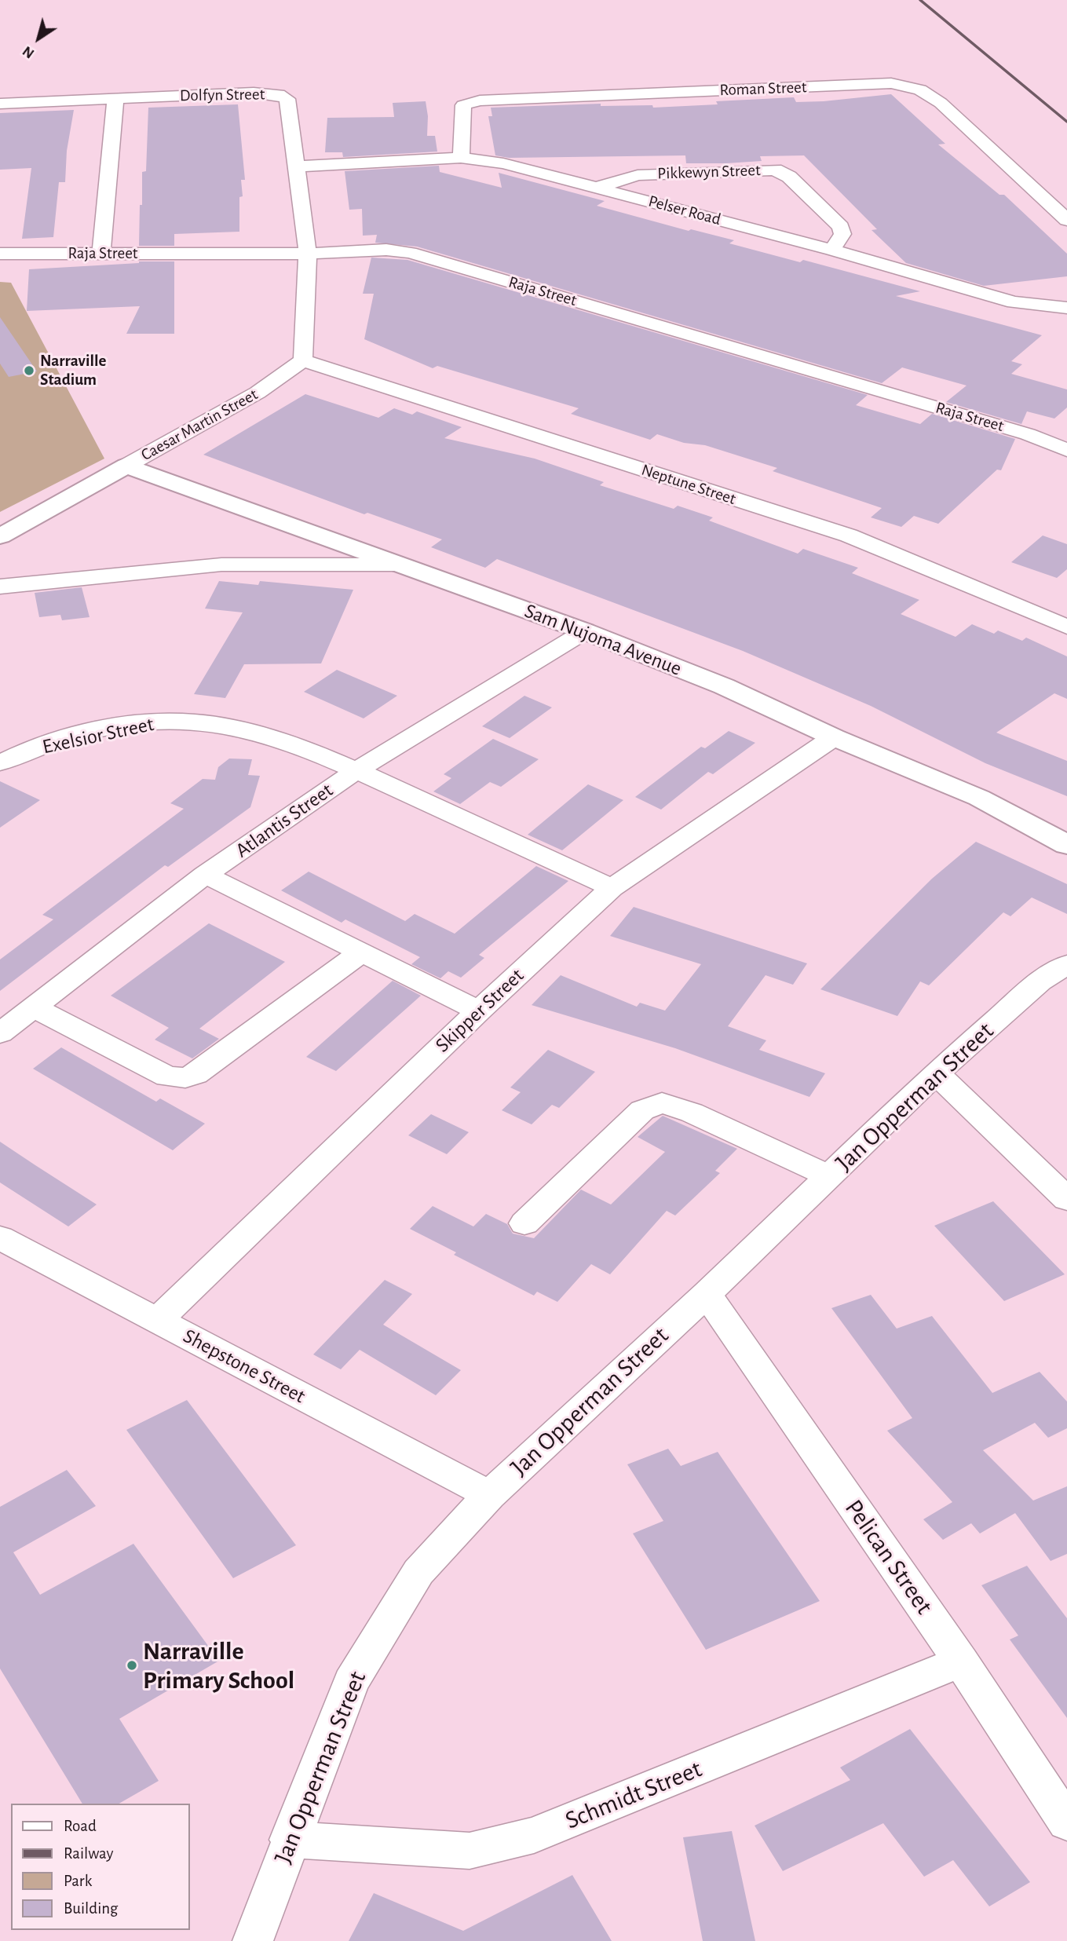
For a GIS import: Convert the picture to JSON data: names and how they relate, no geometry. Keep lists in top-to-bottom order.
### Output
{
  "streets": {
    "street": [
      "Roman Street",
      "Dolfyn Street",
      "Pikkewyn Street",
      "Pelser Road",
      "Raja Street",
      "Caesar Martin Street",
      "Neptune Street",
      "Sam Nujoma Avenue",
      "Exelsior Street",
      "Atlantis Street",
      "Skipper Street",
      "Jan Opperman Street",
      "Shepstone Street",
      "Pelican Street",
      "Schmidt Street"
    ]
  },
  "crossings": [
    ["Roman Street", "Pelser Road"],
    ["Dolfyn Street", "Pelser Road"],
    ["Dolfyn Street", "Raja Street"],
    ["Pikkewyn Street", "Pelser Road"],
    ["Caesar Martin Street", "Neptune Street"],
    ["Caesar Martin Street", "Sam Nujoma Avenue"],
    ["Sam Nujoma Avenue", "Atlantis Street"],
    ["Sam Nujoma Avenue", "Skipper Street"],
    ["Exelsior Street", "Atlantis Street"],
    ["Exelsior Street", "Skipper Street"],
    ["Skipper Street", "Shepstone Street"],
    ["Jan Opperman Street", "Shepstone Street"],
    ["Jan Opperman Street", "Pelican Street"],
    ["Jan Opperman Street", "Schmidt Street"],
    ["Pelican Street", "Schmidt Street"]
  ],
  "places": ["Narraville Stadium", "Narraville Primary School"],
  "legend": [
    "Road",
    "Railway",
    "Park",
    "Building"
  ],
  "north": "bottom left"
}
